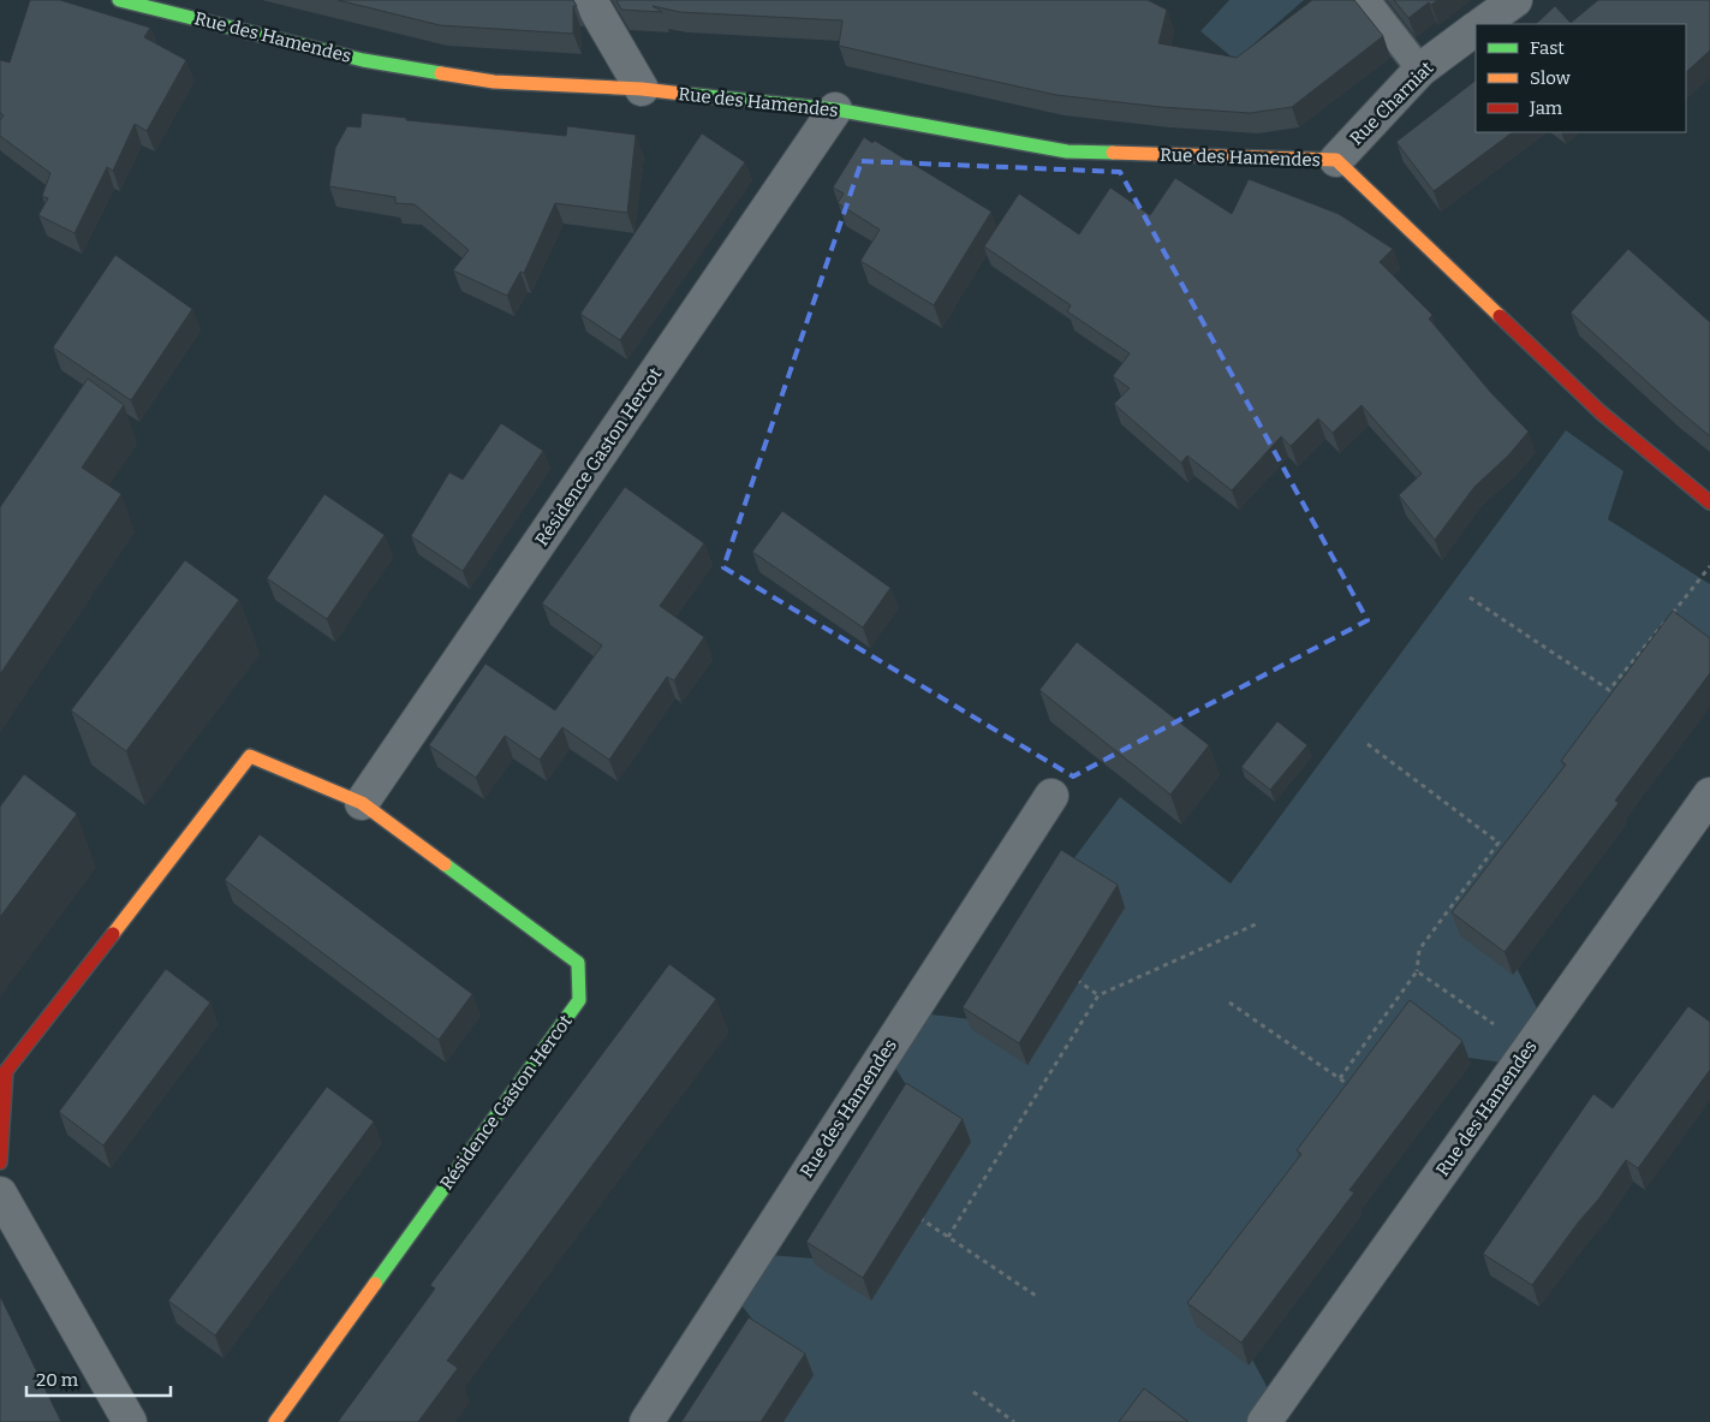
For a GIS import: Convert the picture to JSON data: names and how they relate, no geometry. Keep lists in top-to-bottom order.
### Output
{
  "streets": {
    "street": ["Rue des Hamendes", "Rue Charniat", "Résidence Gaston Hercot"]
  },
  "crossings": [
    ["Rue des Hamendes", "Rue Charniat"],
    ["Rue des Hamendes", "Résidence Gaston Hercot"]
  ],
  "legend": ["Fast", "Slow", "Jam"],
  "scale_bar": "20 m"
}
